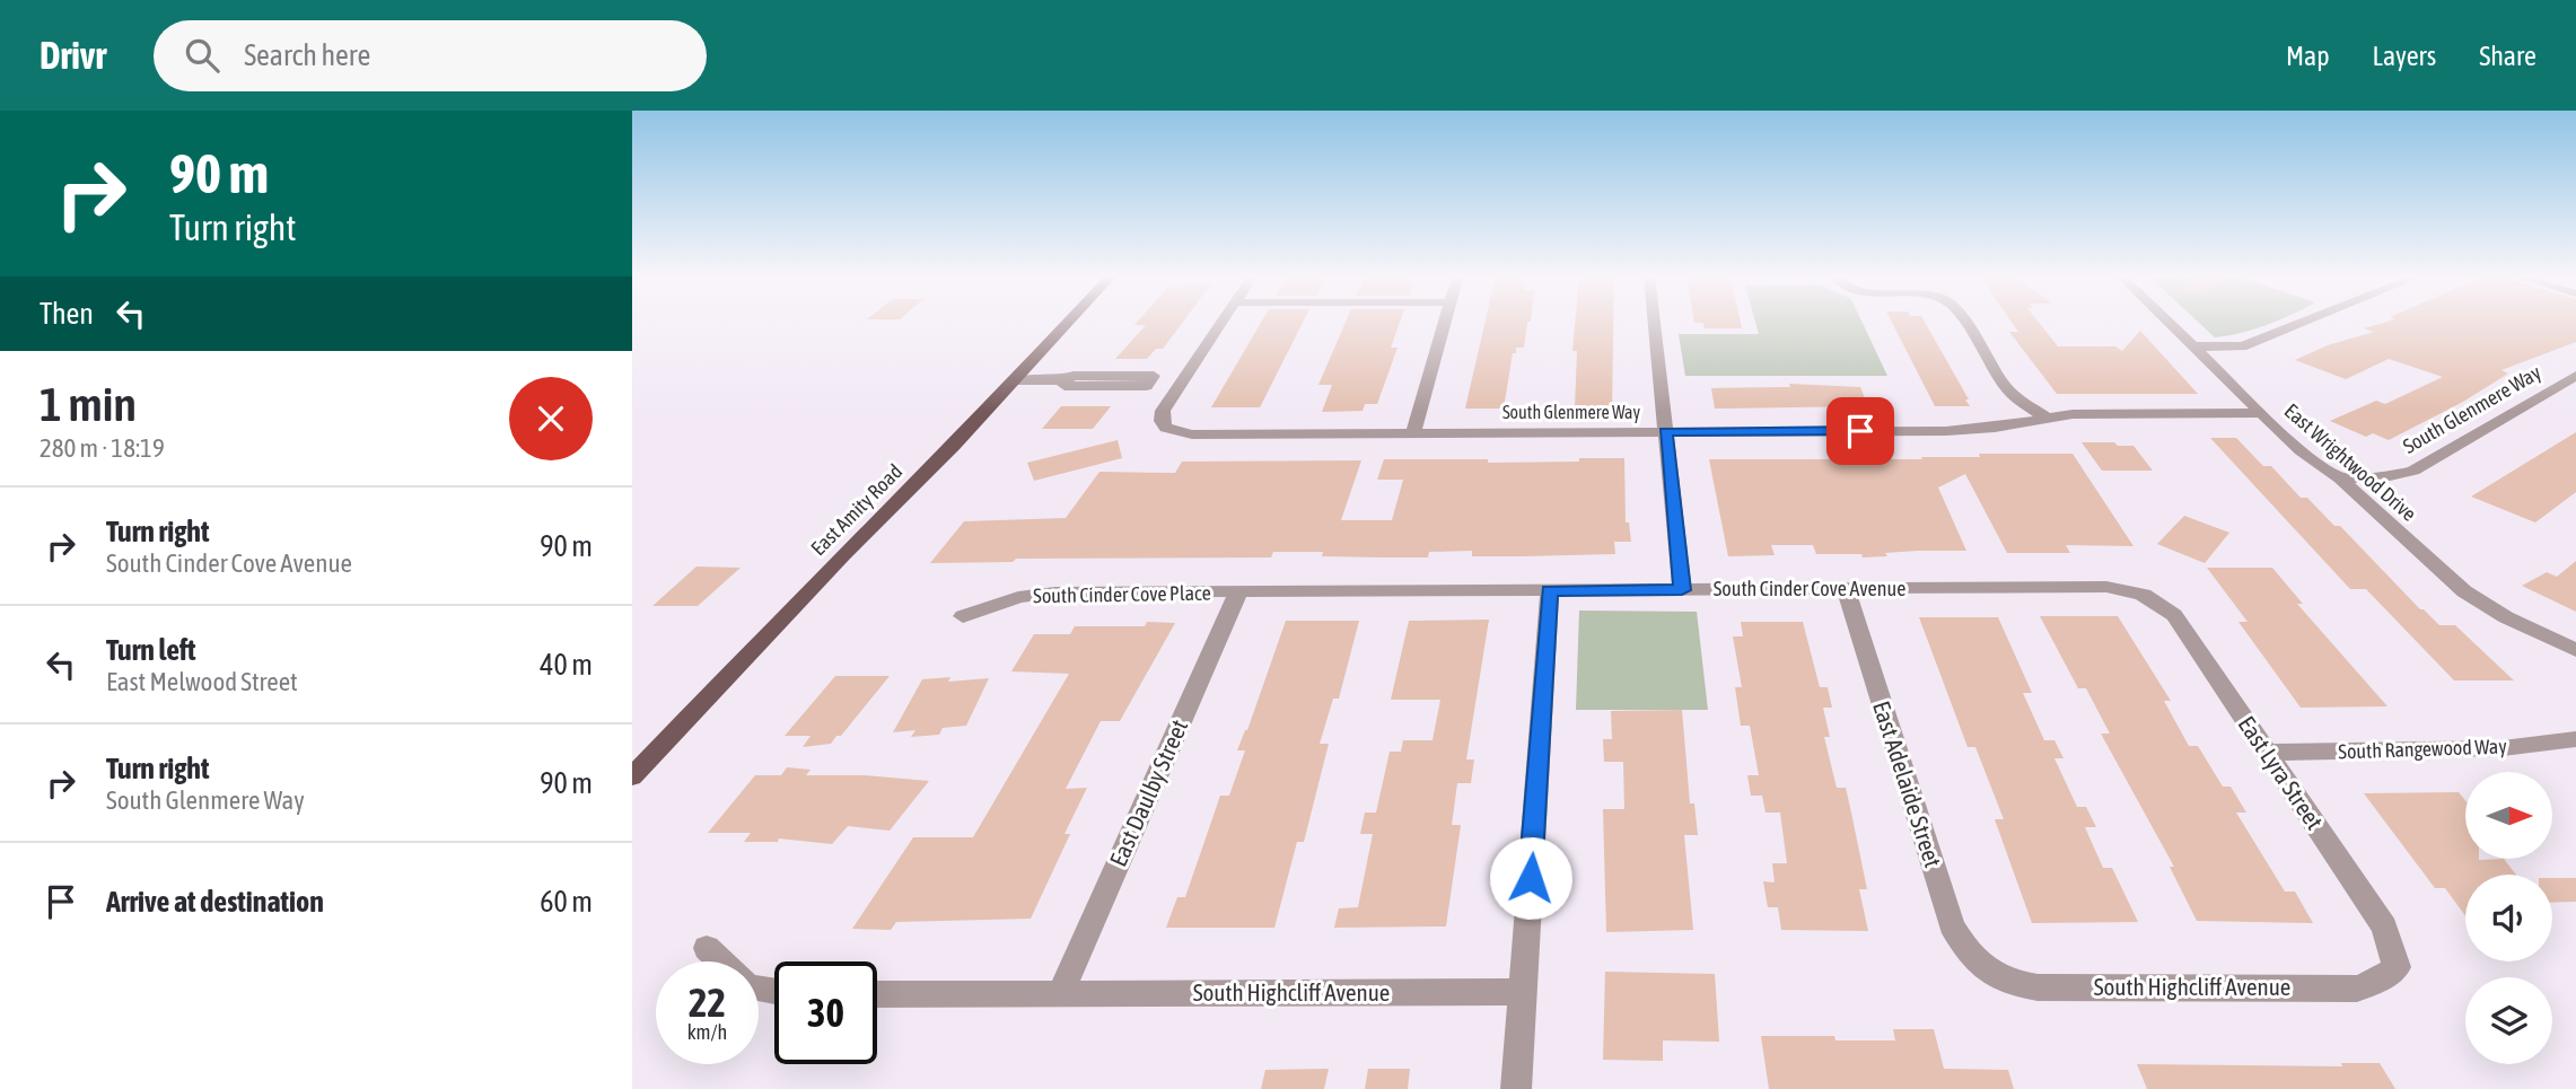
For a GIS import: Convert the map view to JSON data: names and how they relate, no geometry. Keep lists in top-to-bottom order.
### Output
{
  "streets": {
    "main road": ["East Amity Road"],
    "street": [
      "South Glenmere Way",
      "East Wrightwood Drive",
      "South Cinder Cove Avenue",
      "South Cinder Cove Place",
      "South Rangewood Way",
      "East Lyra Street",
      "East Adelaide Street",
      "East Daulby Street",
      "South Highcliff Avenue"
    ]
  },
  "crossings": [
    ["South Glenmere Way", "East Wrightwood Drive"],
    ["South Cinder Cove Avenue", "South Cinder Cove Place"],
    ["South Cinder Cove Avenue", "East Lyra Street"],
    ["South Cinder Cove Avenue", "East Adelaide Street"],
    ["South Cinder Cove Avenue", "East Daulby Street"],
    ["South Cinder Cove Place", "East Daulby Street"],
    ["South Rangewood Way", "East Lyra Street"],
    ["East Lyra Street", "South Highcliff Avenue"],
    ["East Adelaide Street", "South Highcliff Avenue"],
    ["East Daulby Street", "South Highcliff Avenue"]
  ],
  "north": "right",
  "page": {
    "header": "Drivr",
    "search": "Search here",
    "nav": ["Map", "Layers", "Share"],
    "turn": ["90 m", "Turn right"],
    "then": "Then",
    "heading": ["1 min", "280 m · 18:19"],
    "list": [
      {
        "name": "Turn right",
        "note": "South Cinder Cove Avenue",
        "value": "90 m"
      },
      {
        "name": "Turn left",
        "note": "East Melwood Street",
        "value": "40 m"
      },
      {
        "name": "Turn right",
        "note": "South Glenmere Way",
        "value": "90 m"
      },
      {
        "name": "Arrive at destination",
        "value": "60 m"
      }
    ],
    "speed": "22 km/h",
    "limit": "30"
  }
}
